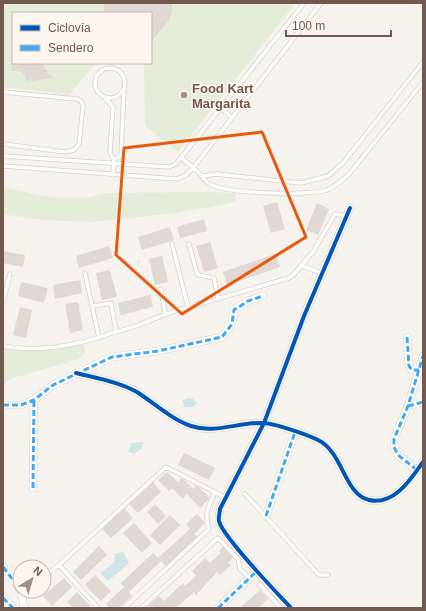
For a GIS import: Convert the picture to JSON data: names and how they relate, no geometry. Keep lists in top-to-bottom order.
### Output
{
  "places": ["Food Kart Margarita"],
  "legend": ["Ciclovía", "Sendero"],
  "scale_bar": "100 m",
  "north": "top right"
}
